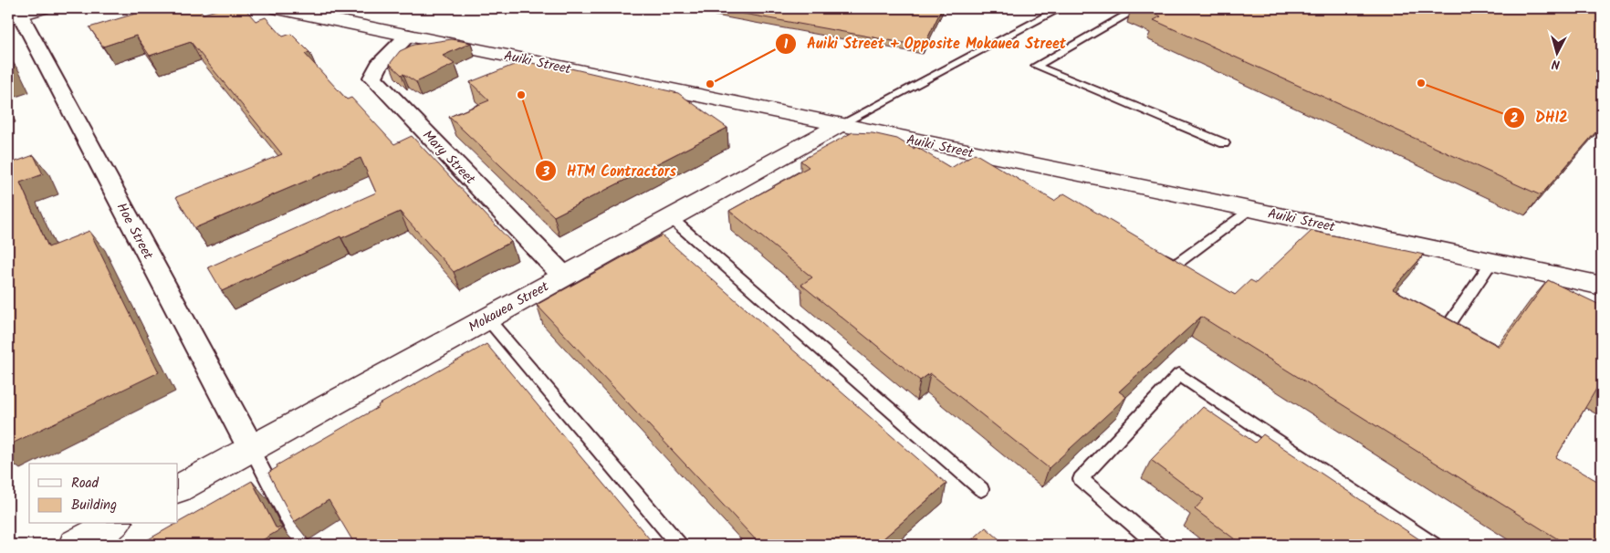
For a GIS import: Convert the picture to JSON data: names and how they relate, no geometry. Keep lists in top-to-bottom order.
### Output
{
  "streets": {
    "street": [
      "Auiki Street",
      "Mary Street",
      "Hoe Street",
      "Mokauea Street"
    ]
  },
  "crossings": [
    ["Auiki Street", "Mary Street"],
    ["Auiki Street", "Mokauea Street"],
    ["Mary Street", "Mokauea Street"],
    ["Hoe Street", "Mokauea Street"]
  ],
  "places": ["DHI2", "Auiki Street + Opposite Mokauea Street", "HTM Contractors"],
  "legend": ["Road", "Building"],
  "north": "bottom"
}
